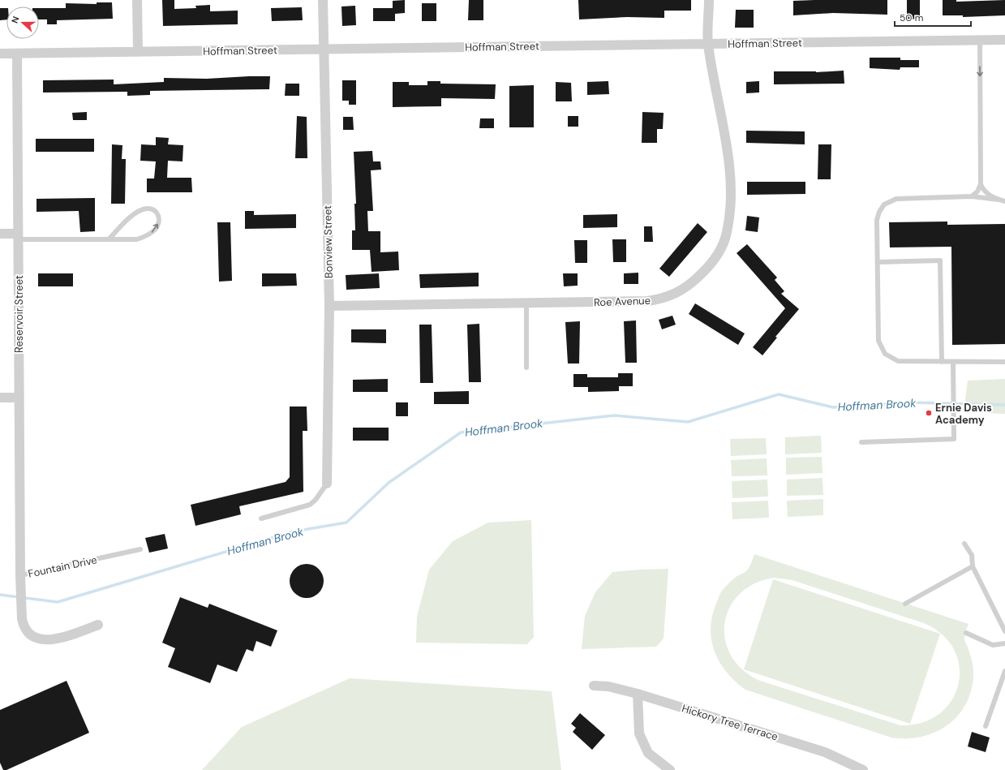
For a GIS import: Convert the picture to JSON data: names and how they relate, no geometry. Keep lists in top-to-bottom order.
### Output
{
  "streets": {
    "street": [
      "Hoffman Street",
      "Bonview Street",
      "Roe Avenue",
      "Reservoir Street",
      "Fountain Drive",
      "Hickory Tree Terrace"
    ]
  },
  "crossings": [
    ["Hoffman Street", "Bonview Street"],
    ["Hoffman Street", "Roe Avenue"],
    ["Hoffman Street", "Reservoir Street"],
    ["Bonview Street", "Roe Avenue"],
    ["Reservoir Street", "Fountain Drive"]
  ],
  "water": ["Hoffman Brook"],
  "places": ["Ernie Davis Academy"],
  "scale_bar": "50 m",
  "north": "left"
}
